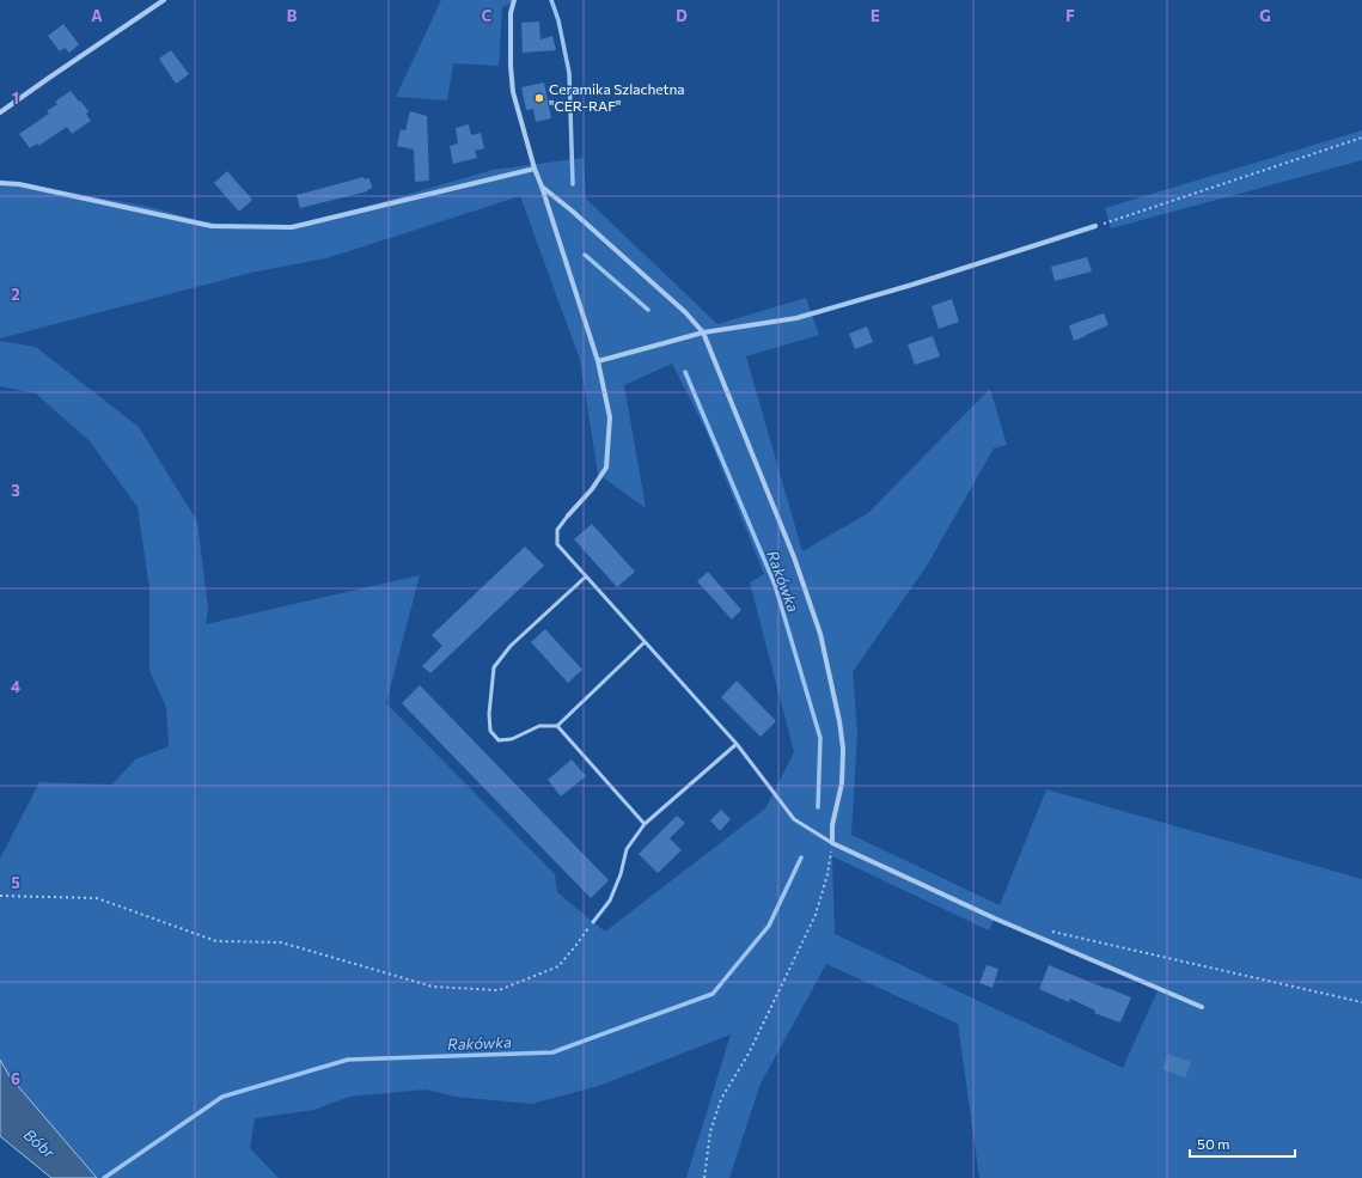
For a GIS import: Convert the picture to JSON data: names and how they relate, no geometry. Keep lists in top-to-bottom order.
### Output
{
  "water": ["Rakówka", "Bóbr"],
  "places": ["Ceramika Szlachetna \"CER-RAF\""],
  "scale_bar": "50 m",
  "grid": {
    "columns": [
      "A",
      "B",
      "C",
      "D",
      "E",
      "F",
      "G"
    ],
    "rows": [
      "1",
      "2",
      "3",
      "4",
      "5",
      "6"
    ]
  }
}
